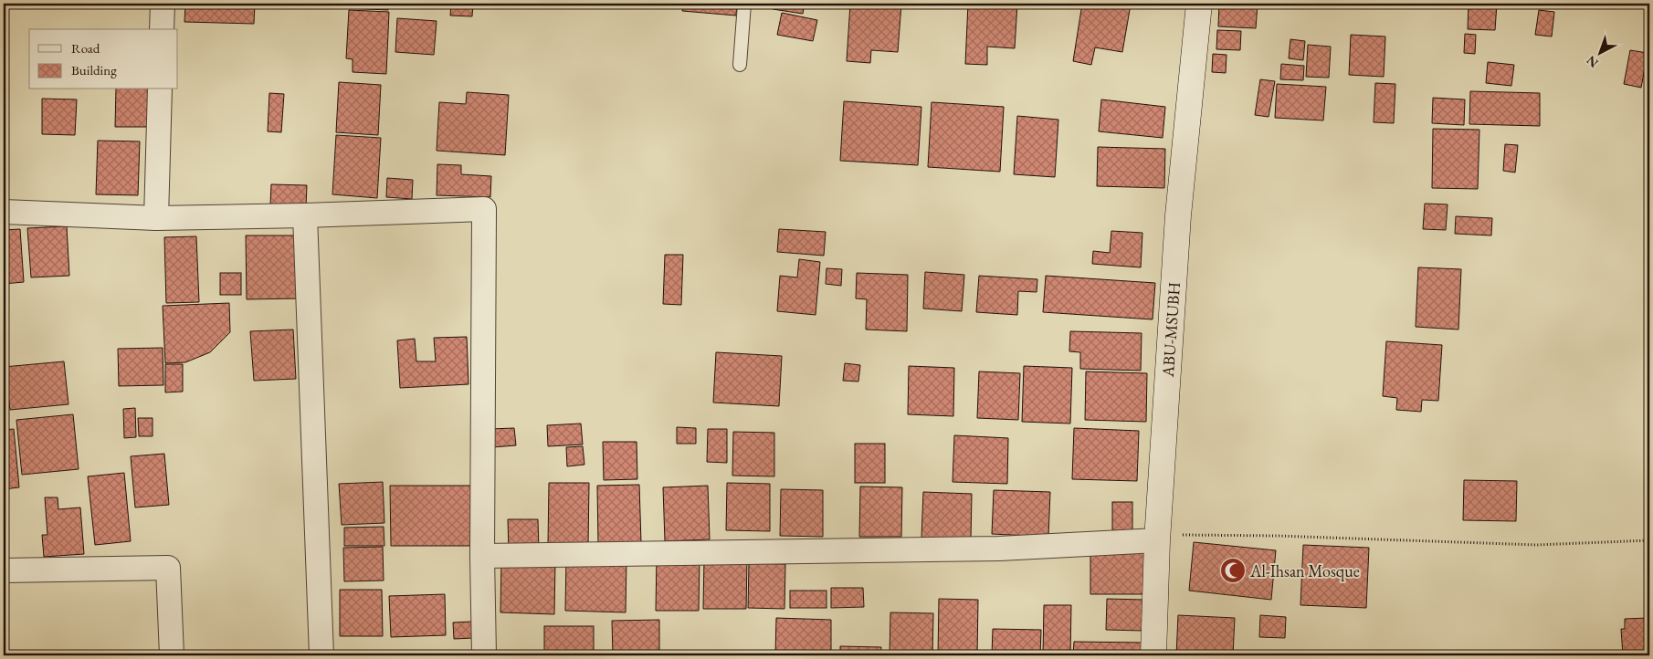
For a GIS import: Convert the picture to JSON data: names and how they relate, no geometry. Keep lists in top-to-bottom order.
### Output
{
  "streets": {
    "street": ["ABU-MSUBH"]
  },
  "places": {
    "mosque": ["Al-Ihsan Mosque"]
  },
  "legend": ["Road", "Building"],
  "north": "bottom left"
}
